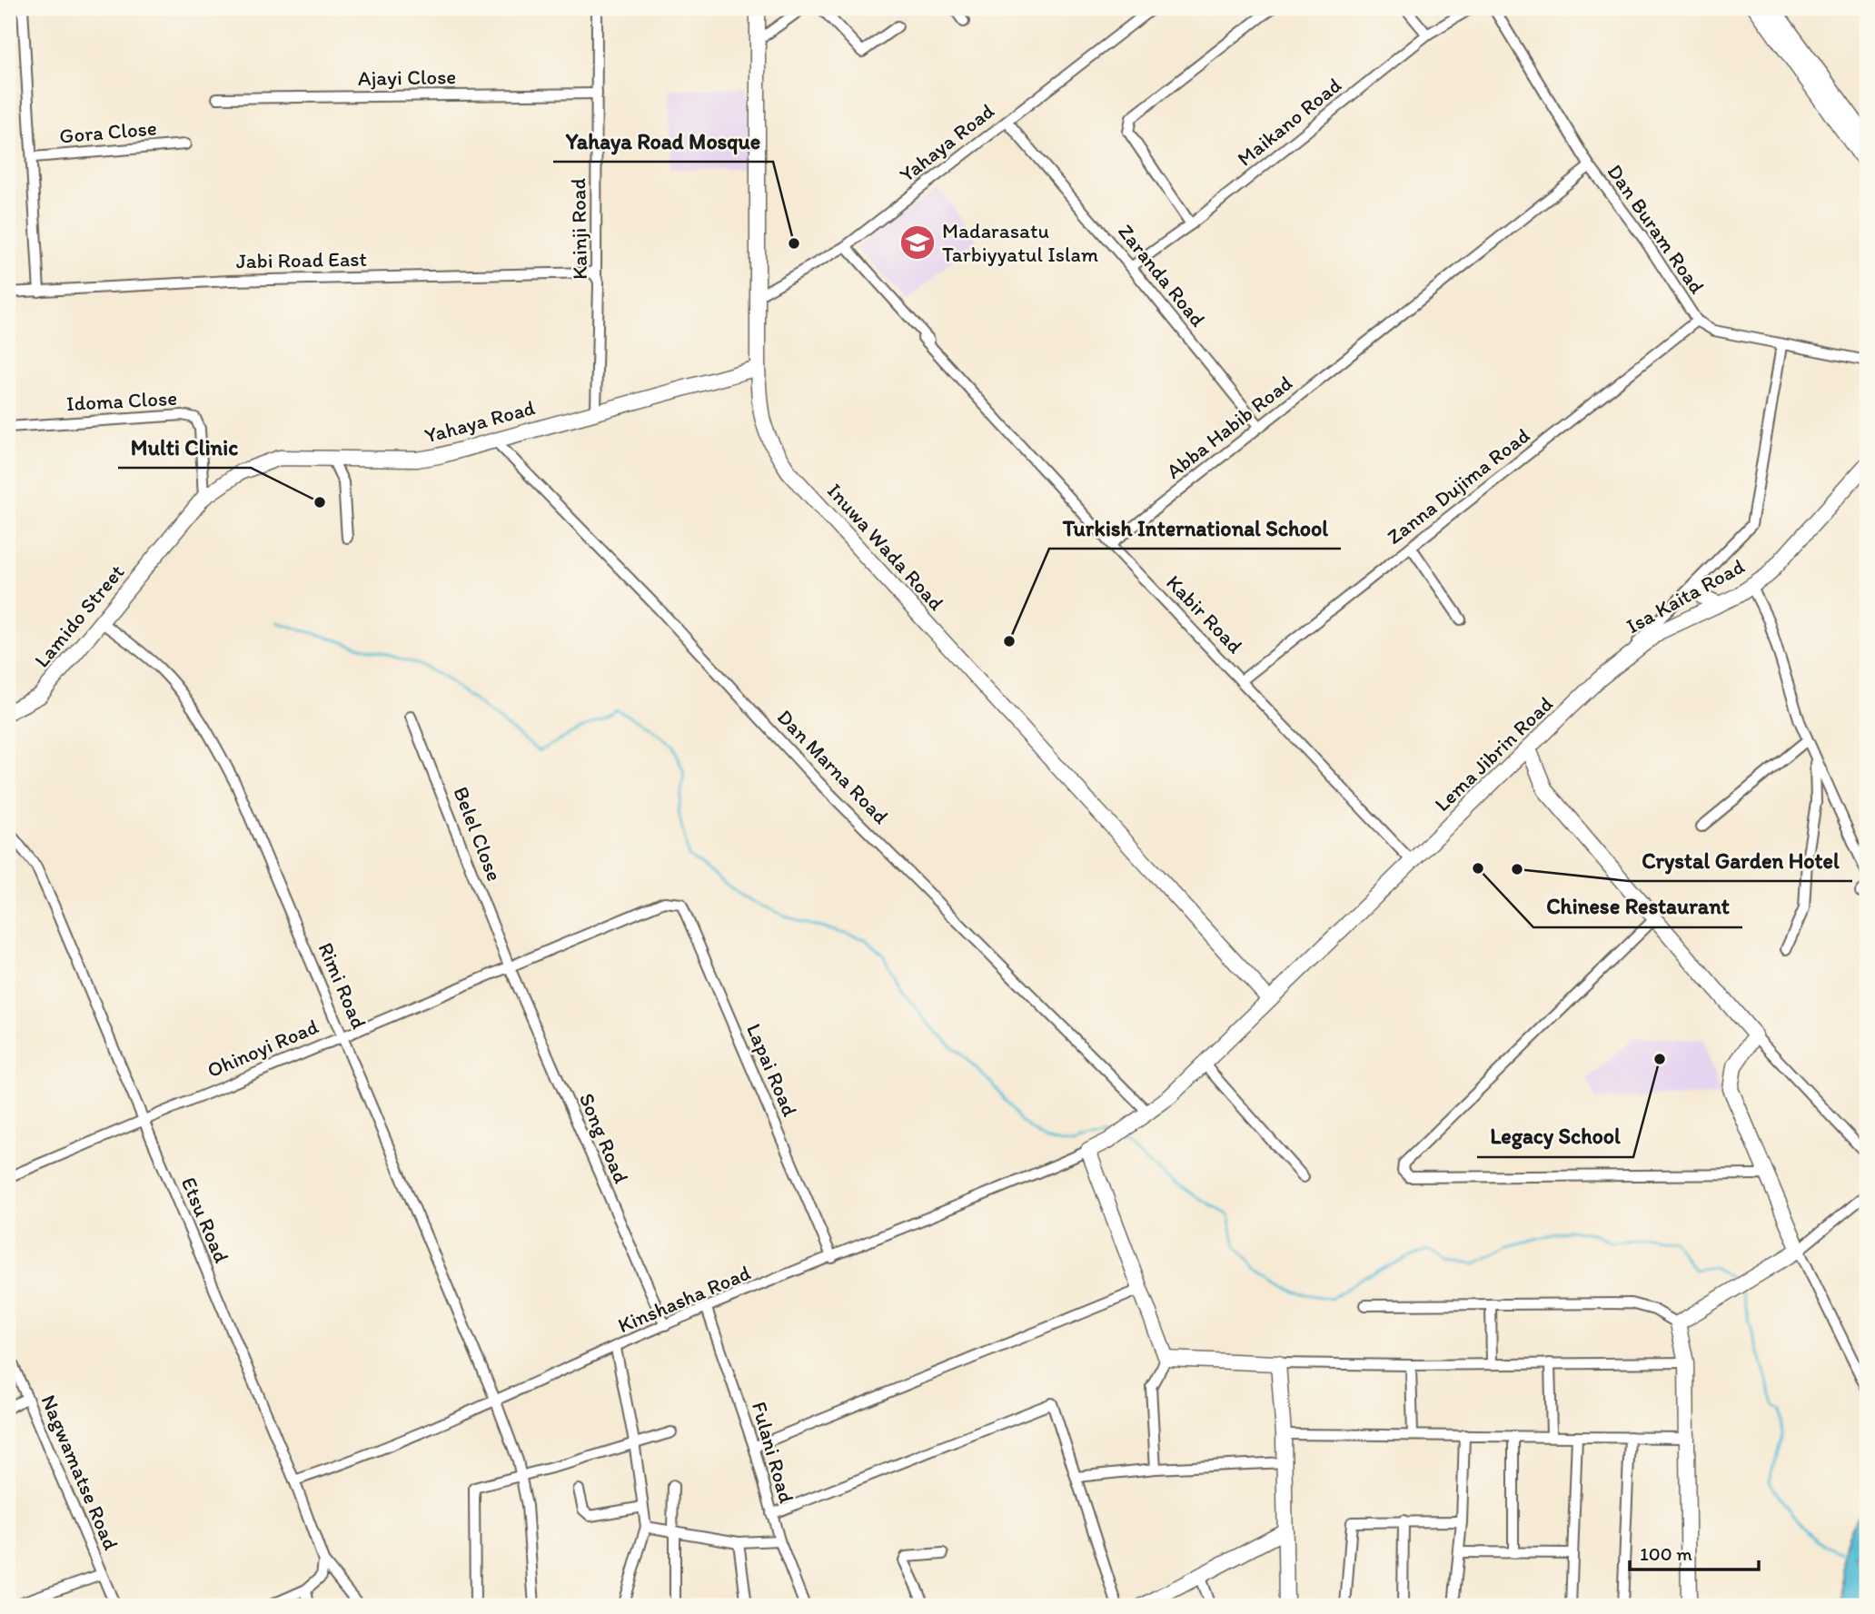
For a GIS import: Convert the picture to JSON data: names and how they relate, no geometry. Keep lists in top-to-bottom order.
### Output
{
  "streets": {
    "street": [
      "Ajayi Close",
      "Maikano Road",
      "Gora Close",
      "Yahaya Road",
      "Kainji Road",
      "Dan Buram Road",
      "Jabi Road East",
      "Zaranda Road",
      "Idoma Close",
      "Abba Habib Road",
      "Zanna Dujima Road",
      "Inuwa Wada Road",
      "Isa Kaita Road",
      "Kabir Road",
      "Lamido Street",
      "Lema Jibrin Road",
      "Dan Marna Road",
      "Belel Close",
      "Rimi Road",
      "Ohinoyi Road",
      "Lapai Road",
      "Song Road",
      "Etsu Road",
      "Kinshasha Road",
      "Fulani Road",
      "Nagwamatse Road"
    ]
  },
  "crossings": [
    ["Ajayi Close", "Kainji Road"],
    ["Maikano Road", "Zaranda Road"],
    ["Yahaya Road", "Kainji Road"],
    ["Yahaya Road", "Zaranda Road"],
    ["Yahaya Road", "Idoma Close"],
    ["Yahaya Road", "Inuwa Wada Road"],
    ["Yahaya Road", "Kabir Road"],
    ["Yahaya Road", "Lamido Street"],
    ["Yahaya Road", "Dan Marna Road"],
    ["Kainji Road", "Jabi Road East"],
    ["Dan Buram Road", "Abba Habib Road"],
    ["Dan Buram Road", "Zanna Dujima Road"],
    ["Dan Buram Road", "Lema Jibrin Road"],
    ["Zaranda Road", "Abba Habib Road"],
    ["Abba Habib Road", "Kabir Road"],
    ["Zanna Dujima Road", "Kabir Road"],
    ["Inuwa Wada Road", "Lema Jibrin Road"],
    ["Isa Kaita Road", "Lema Jibrin Road"],
    ["Kabir Road", "Lema Jibrin Road"],
    ["Lamido Street", "Rimi Road"],
    ["Lema Jibrin Road", "Dan Marna Road"],
    ["Lema Jibrin Road", "Kinshasha Road"],
    ["Belel Close", "Ohinoyi Road"],
    ["Belel Close", "Song Road"],
    ["Rimi Road", "Ohinoyi Road"],
    ["Rimi Road", "Kinshasha Road"],
    ["Ohinoyi Road", "Lapai Road"],
    ["Ohinoyi Road", "Song Road"],
    ["Ohinoyi Road", "Etsu Road"],
    ["Lapai Road", "Kinshasha Road"],
    ["Song Road", "Kinshasha Road"],
    ["Etsu Road", "Kinshasha Road"],
    ["Kinshasha Road", "Fulani Road"]
  ],
  "places": {
    "school or university": ["Madarasatu Tarbiyyatul Islam"],
    "other": [
      "Yahaya Road Mosque",
      "Multi Clinic",
      "Turkish International School",
      "Chinese Restaurant",
      "Crystal Garden Hotel",
      "Legacy School"
    ]
  },
  "scale_bar": "100 m"
}
